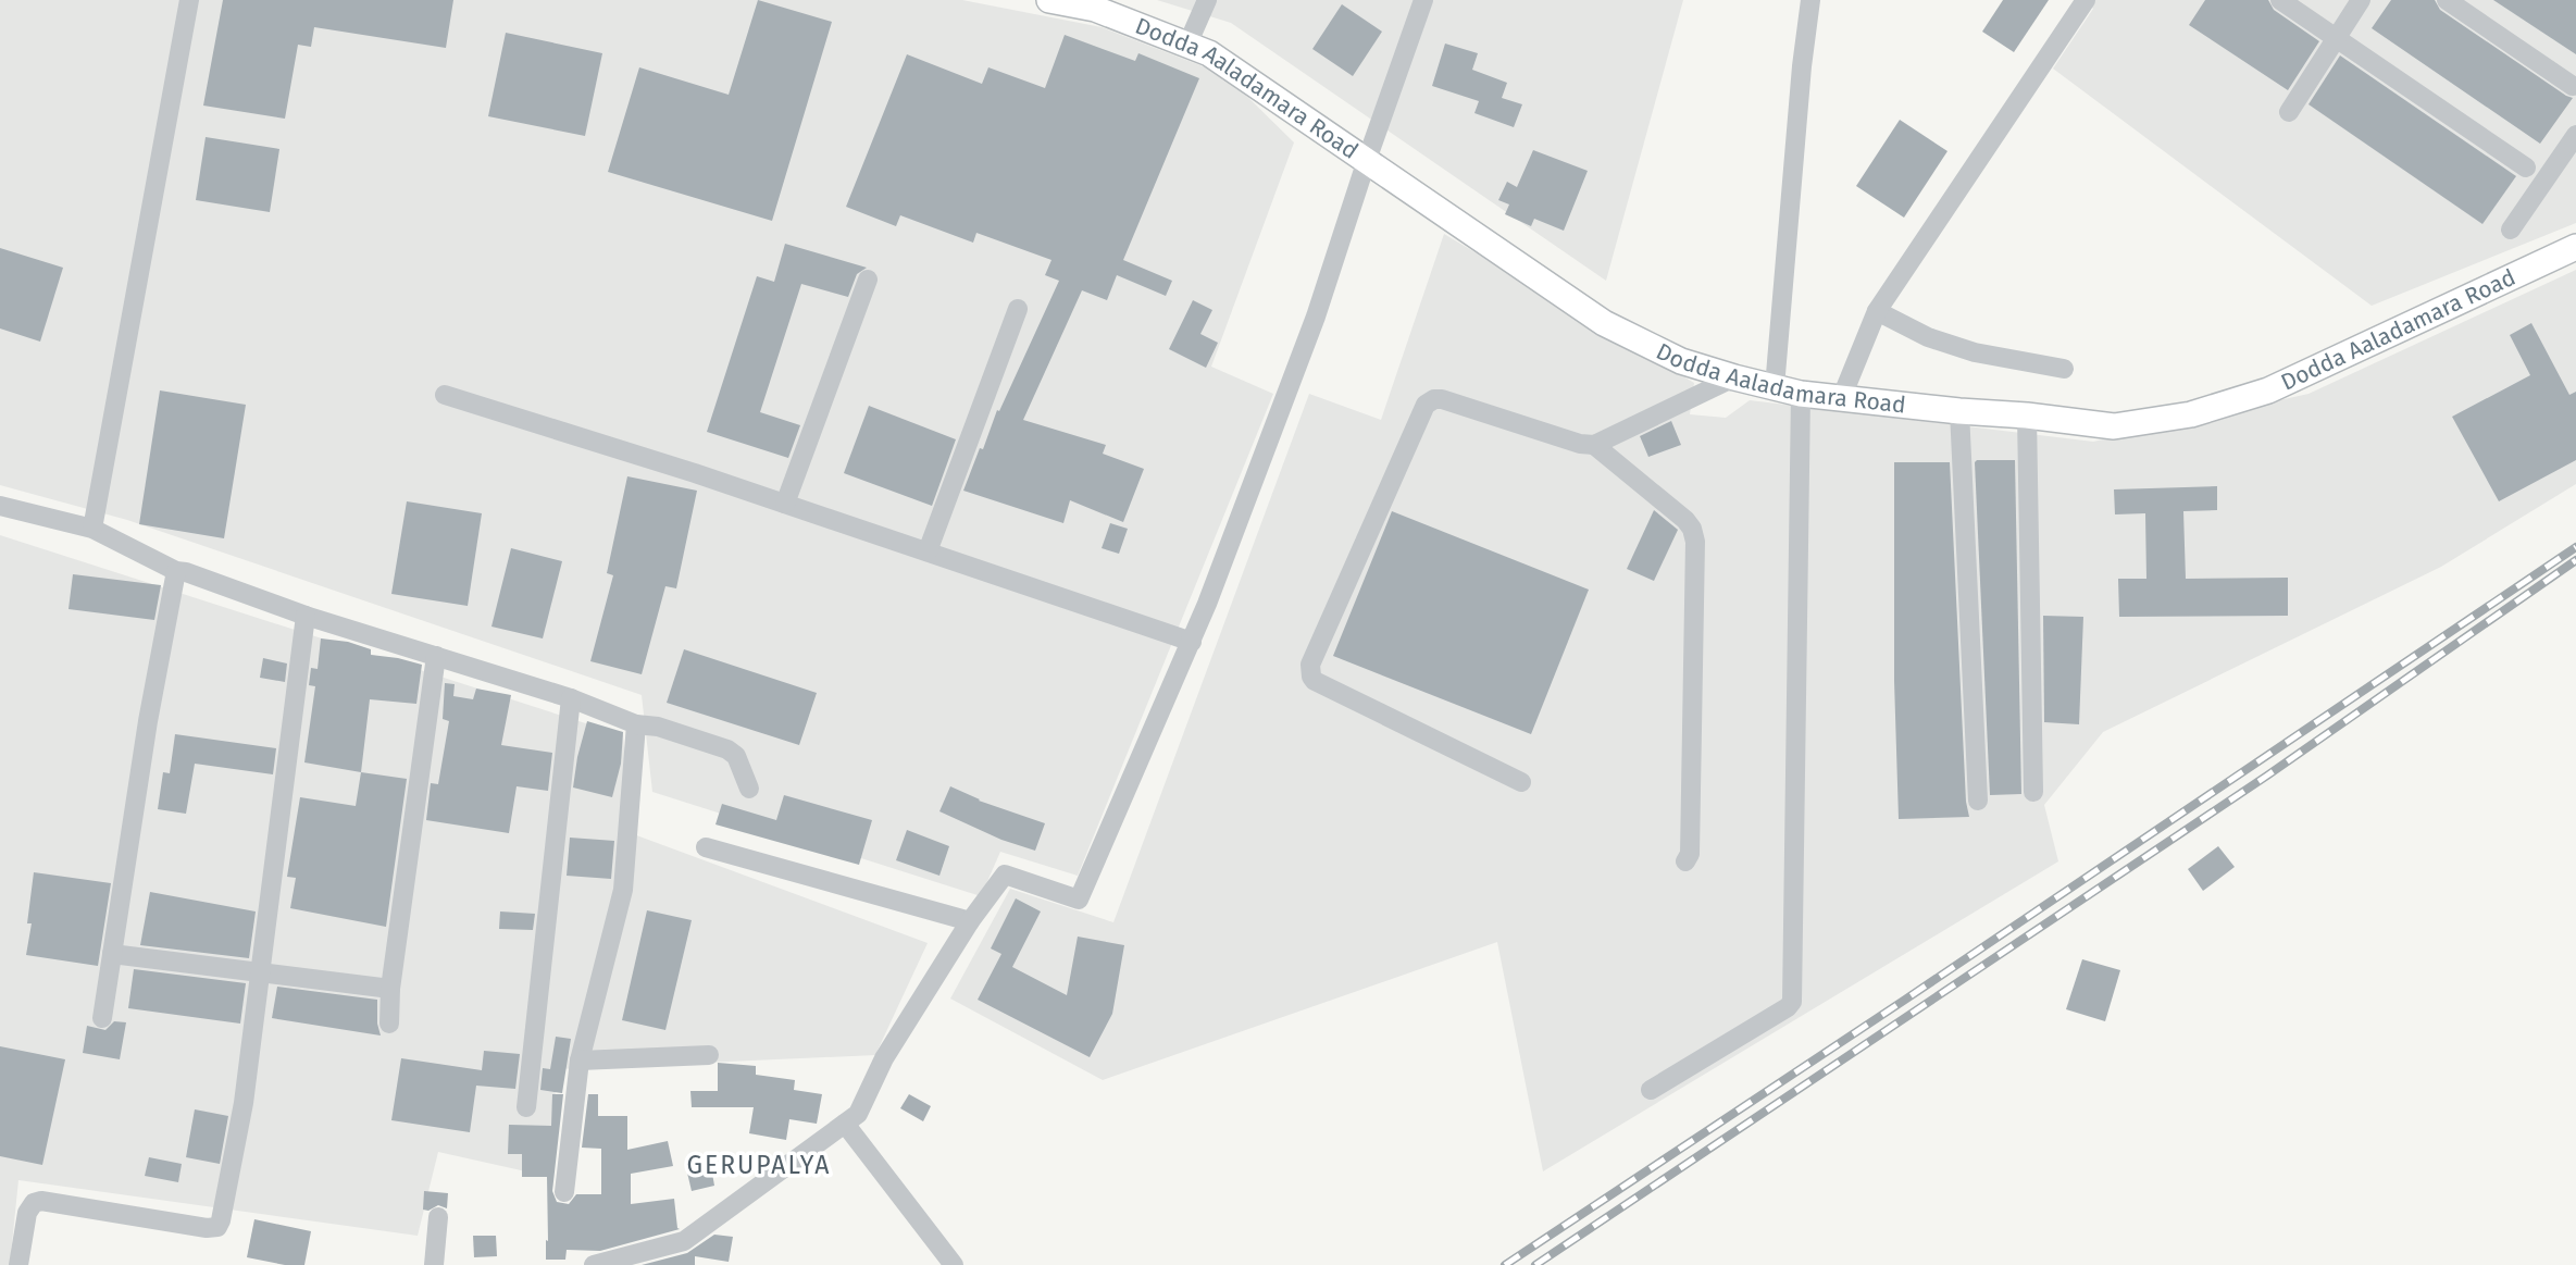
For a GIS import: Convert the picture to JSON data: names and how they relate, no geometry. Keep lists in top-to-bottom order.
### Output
{
  "streets": {
    "main road": ["Dodda Aaladamara Road"]
  },
  "districts": ["GERUPALYA"]
}
